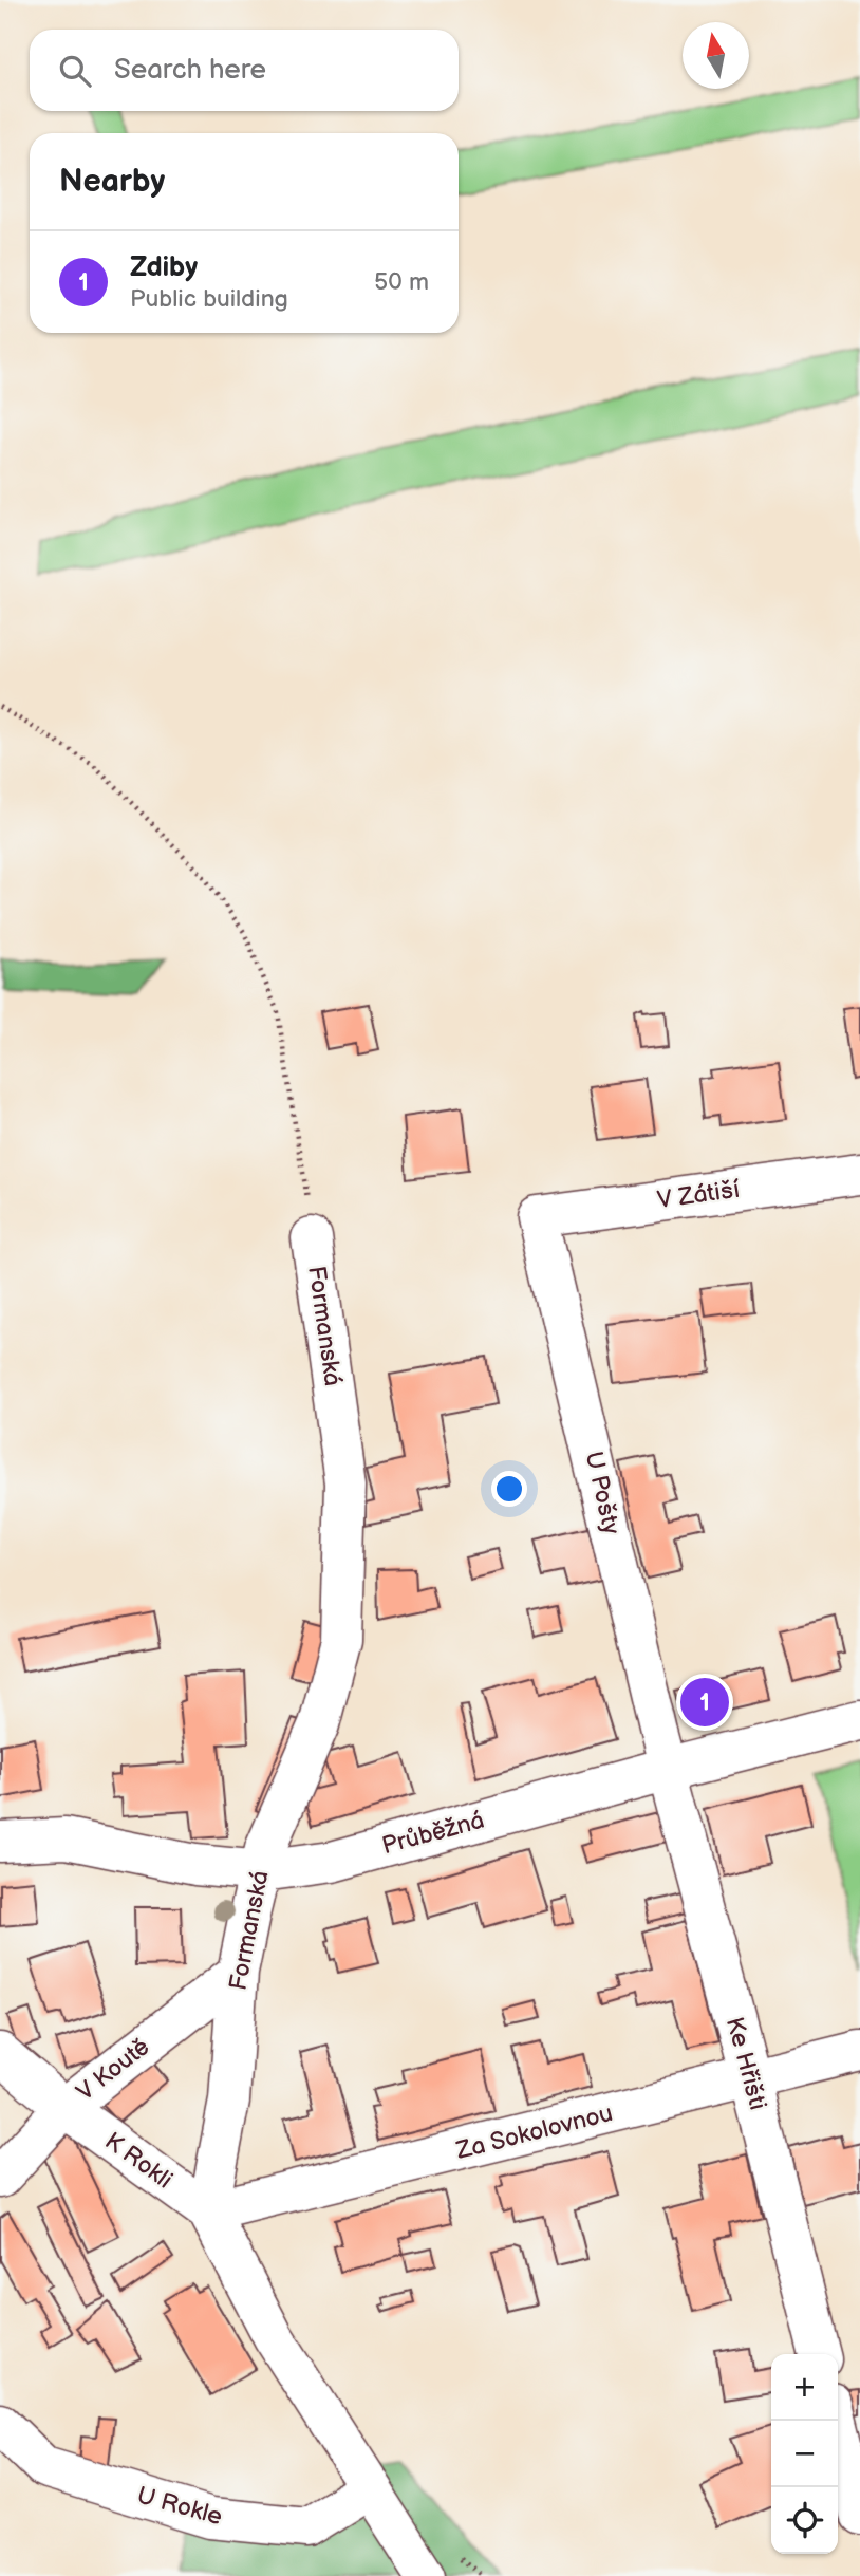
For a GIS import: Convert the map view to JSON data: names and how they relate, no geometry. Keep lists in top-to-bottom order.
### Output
{
  "streets": {
    "street": [
      "V Zátiší",
      "Formanská",
      "U Pošty",
      "Průběžná",
      "Ke Hřišti",
      "V Koutě",
      "Za Sokolovnou",
      "K Rokli",
      "U Rokle"
    ]
  },
  "crossings": [
    ["V Zátiší", "U Pošty"],
    ["Formanská", "Průběžná"],
    ["Formanská", "V Koutě"],
    ["Formanská", "Za Sokolovnou"],
    ["Formanská", "K Rokli"],
    ["U Pošty", "Průběžná"],
    ["U Pošty", "Ke Hřišti"],
    ["Průběžná", "Ke Hřišti"],
    ["Ke Hřišti", "Za Sokolovnou"],
    ["V Koutě", "K Rokli"],
    ["Za Sokolovnou", "K Rokli"]
  ],
  "north": "top",
  "page": {
    "search": "Search here",
    "heading": "Nearby",
    "list": [
      {
        "mark": "1",
        "name": "Zdiby",
        "note": "Public building",
        "value": "50 m"
      }
    ],
    "pins": "1",
    "map_buttons": ["+", "−"]
  }
}
